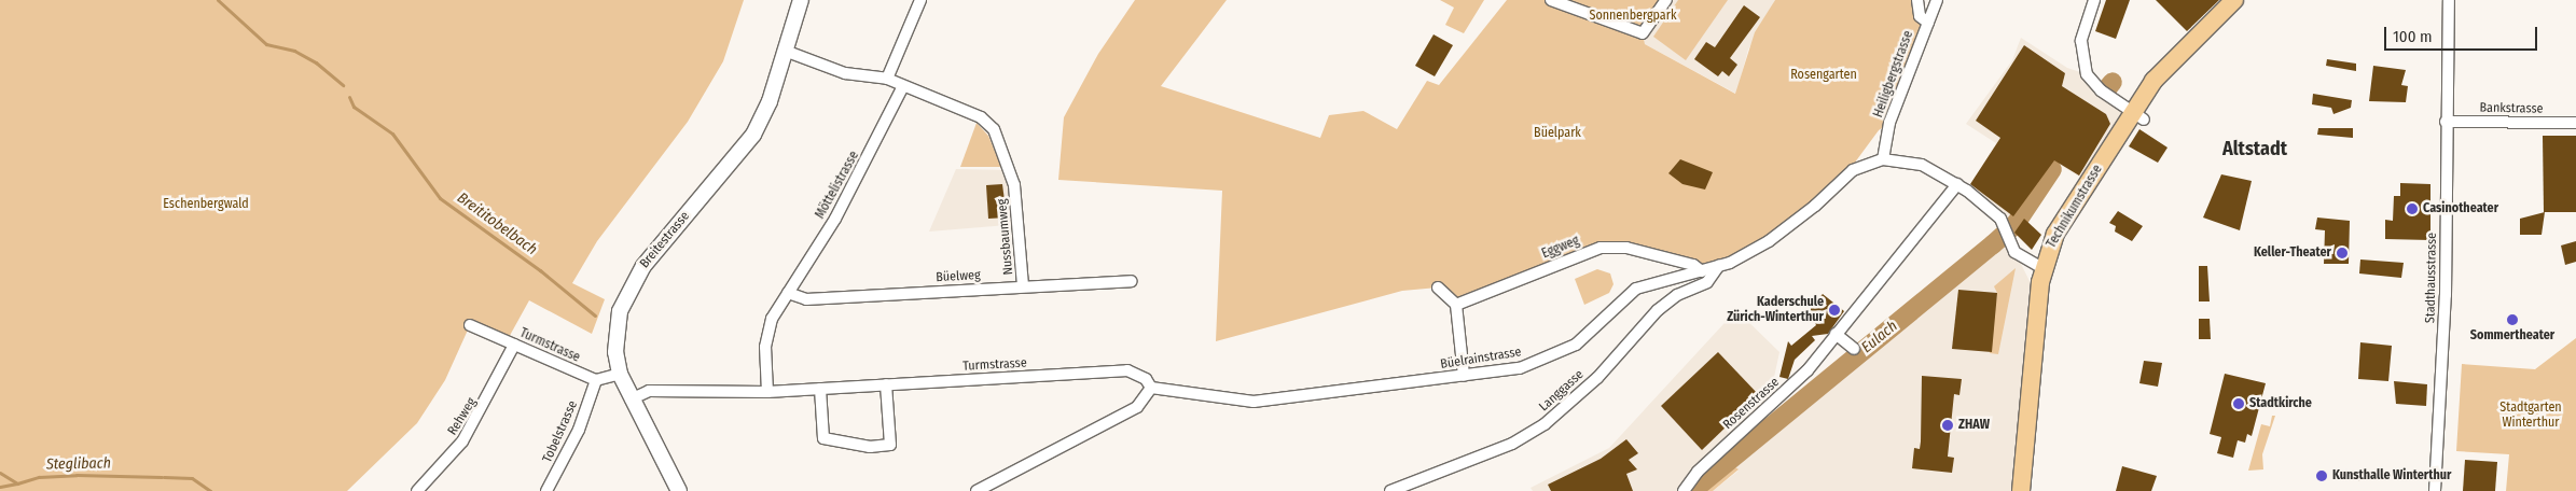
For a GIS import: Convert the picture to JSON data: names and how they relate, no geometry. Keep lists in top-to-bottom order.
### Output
{
  "streets": {
    "main road": ["Technikumstrasse", "Breitestrasse"],
    "street": [
      "Heiligbergstrasse",
      "Bankstrasse",
      "Möttelistrasse",
      "Nussbaumweg",
      "Eggweg",
      "Büelweg",
      "Stadthausstrasse",
      "Turmstrasse",
      "Büelrainstrasse",
      "Langgasse",
      "Rosenstrasse",
      "Rehweg",
      "Tobelstrasse"
    ]
  },
  "crossings": [
    ["Heiligbergstrasse", "Büelrainstrasse"],
    ["Bankstrasse", "Stadthausstrasse"],
    ["Möttelistrasse", "Nussbaumweg"],
    ["Möttelistrasse", "Büelweg"],
    ["Möttelistrasse", "Turmstrasse"],
    ["Nussbaumweg", "Büelweg"],
    ["Breitestrasse", "Turmstrasse"],
    ["Eggweg", "Büelrainstrasse"],
    ["Turmstrasse", "Büelrainstrasse"],
    ["Turmstrasse", "Rehweg"],
    ["Turmstrasse", "Tobelstrasse"],
    ["Büelrainstrasse", "Langgasse"]
  ],
  "districts": ["Altstadt"],
  "water": ["Breititobelbach", "Eulach", "Steglibach"],
  "parks": [
    "Sonnenbergpark",
    "Rosengarten",
    "Büelpark",
    "Eschenbergwald",
    "Stadtgarten Winterthur"
  ],
  "places": [
    "Casinotheater",
    "Keller-Theater",
    "Kaderschule Zürich-Winterthur",
    "Sommertheater",
    "Stadtkirche",
    "ZHAW",
    "Kunsthalle Winterthur"
  ],
  "scale_bar": "100 m"
}
